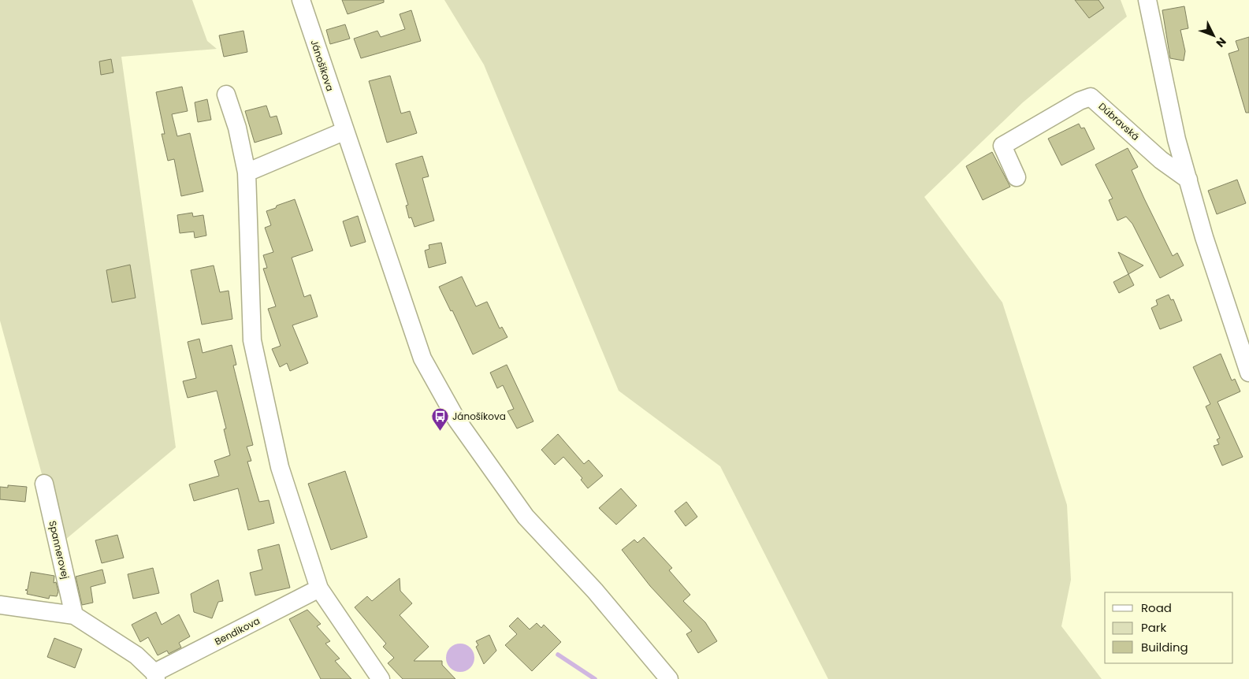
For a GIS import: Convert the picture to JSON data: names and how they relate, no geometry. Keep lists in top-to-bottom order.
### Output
{
  "streets": {
    "street": [
      "Jánošíkova",
      "Dúbravská",
      "Spannerovej",
      "Bendíkova"
    ]
  },
  "crossings": [
    ["Spannerovej", "Bendíkova"]
  ],
  "places": {
    "bus stop": ["Jánošíkova"]
  },
  "legend": ["Road", "Park", "Building"],
  "north": "bottom right"
}
